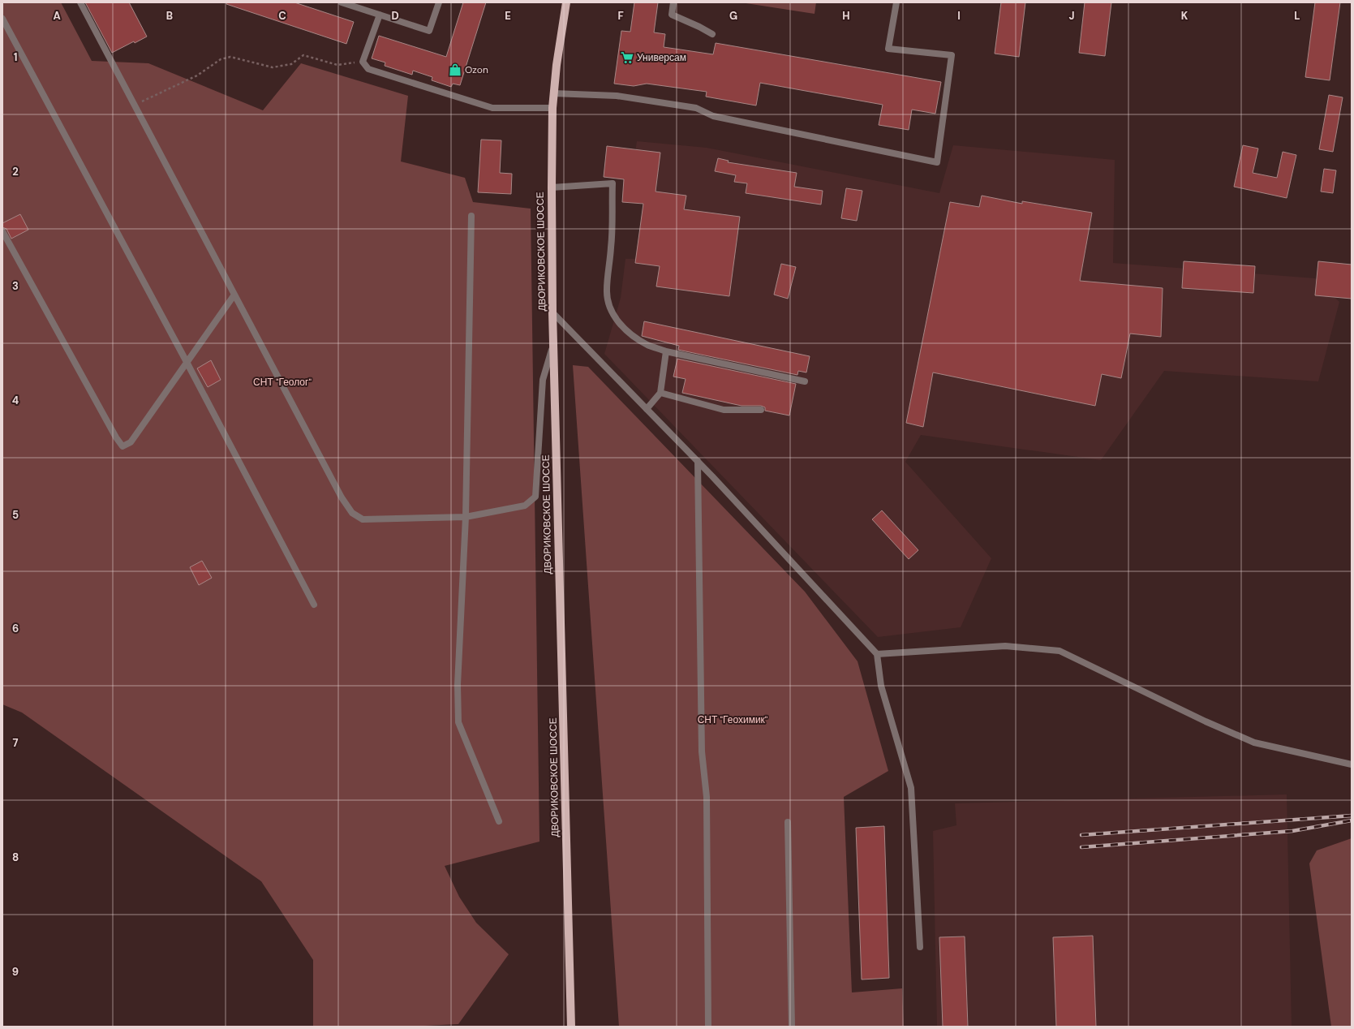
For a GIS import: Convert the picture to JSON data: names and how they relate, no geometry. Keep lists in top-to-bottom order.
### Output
{
  "streets": {
    "main road": ["ДВОРИКОВСКОЕ ШОССЕ"]
  },
  "parks": ["СНТ \"Геолог\"", "СНТ \"Геохимик\""],
  "places": {
    "supermarket": ["Универсам"],
    "shop": ["Ozon"]
  },
  "grid": {
    "columns": [
      "A",
      "B",
      "C",
      "D",
      "E",
      "F",
      "G",
      "H",
      "I",
      "J",
      "K",
      "L"
    ],
    "rows": [
      "1",
      "2",
      "3",
      "4",
      "5",
      "6",
      "7",
      "8",
      "9"
    ]
  }
}
